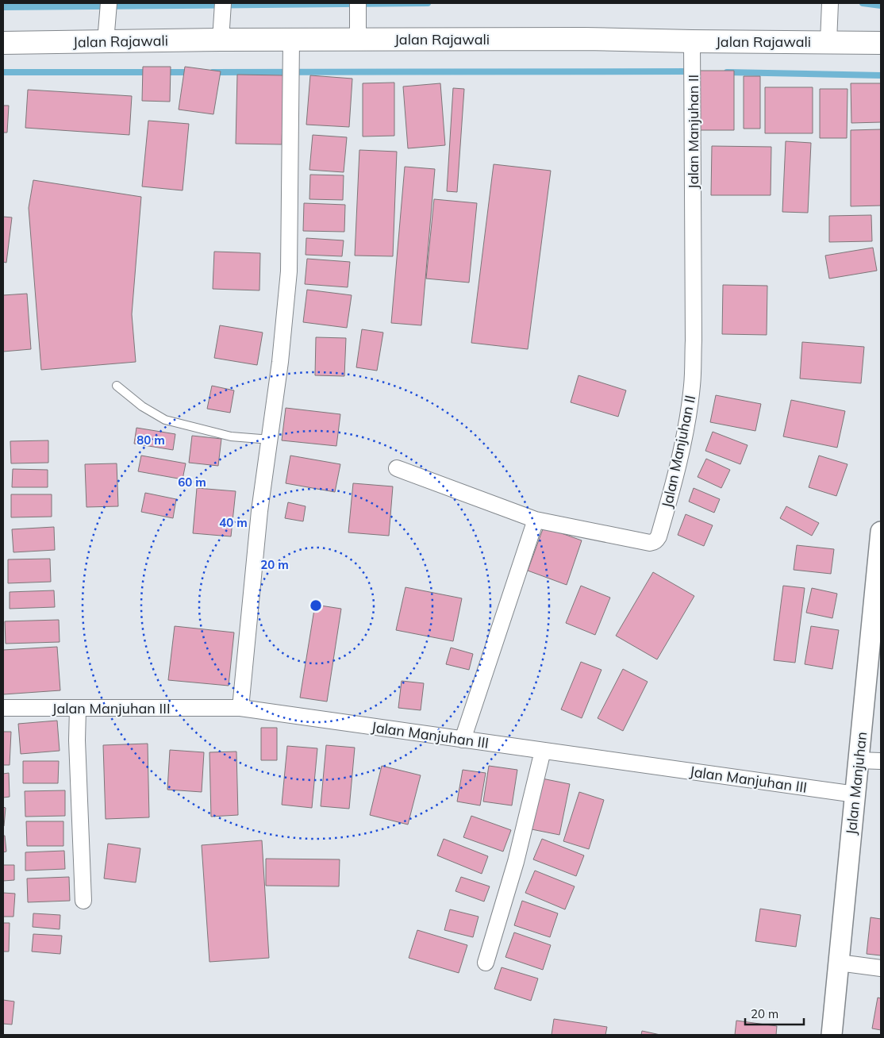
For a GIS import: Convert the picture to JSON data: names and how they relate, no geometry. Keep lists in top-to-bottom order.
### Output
{
  "streets": {
    "main road": ["Jalan Rajawali"],
    "street": ["Jalan Manjuhan II", "Jalan Manjuhan III", "Jalan Manjuhan"]
  },
  "crossings": [
    ["Jalan Rajawali", "Jalan Manjuhan II"],
    ["Jalan Manjuhan III", "Jalan Manjuhan"]
  ],
  "scale_bar": "20 m",
  "rings": [
    "80 m",
    "60 m",
    "40 m",
    "20 m"
  ]
}
